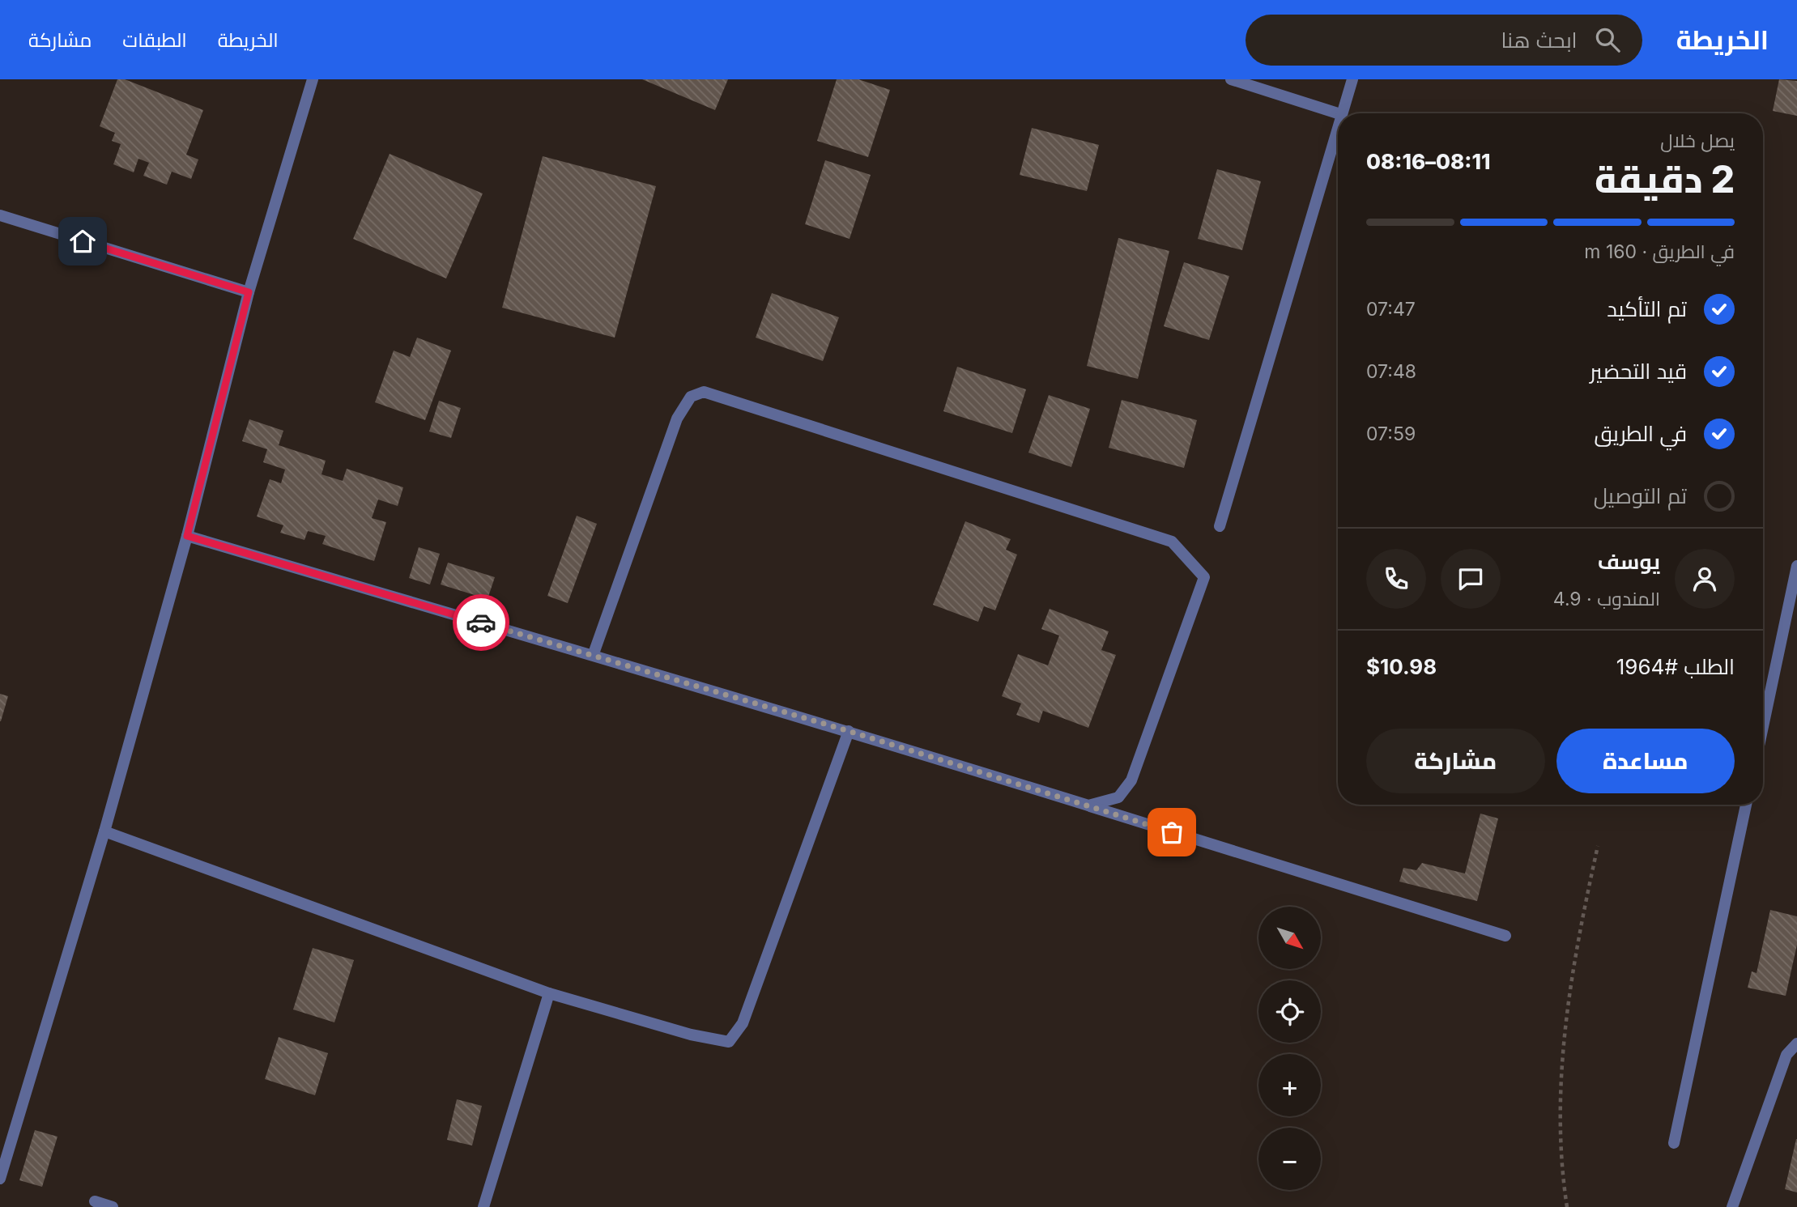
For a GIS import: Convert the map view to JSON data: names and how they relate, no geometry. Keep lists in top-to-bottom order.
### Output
{
  "north": "bottom right",
  "page": {
    "header": "الخريطة",
    "search": "ابحث هنا",
    "nav": ["الخريطة", "الطبقات", "مشاركة"],
    "heading": ["2 دقيقة", "يصل خلال", "08:11–08:16"],
    "panel": [
      "يوسف",
      "المندوب · 4.9",
      "الطلب #1964",
      "$10.98"
    ],
    "bar": "في الطريق · 160 m",
    "list": [
      ["تم التأكيد", "07:47"],
      ["قيد التحضير", "07:48"],
      ["في الطريق", "07:59"],
      "تم التوصيل"
    ],
    "buttons": ["مساعدة", "مشاركة"],
    "map_buttons": ["+", "−"]
  }
}
